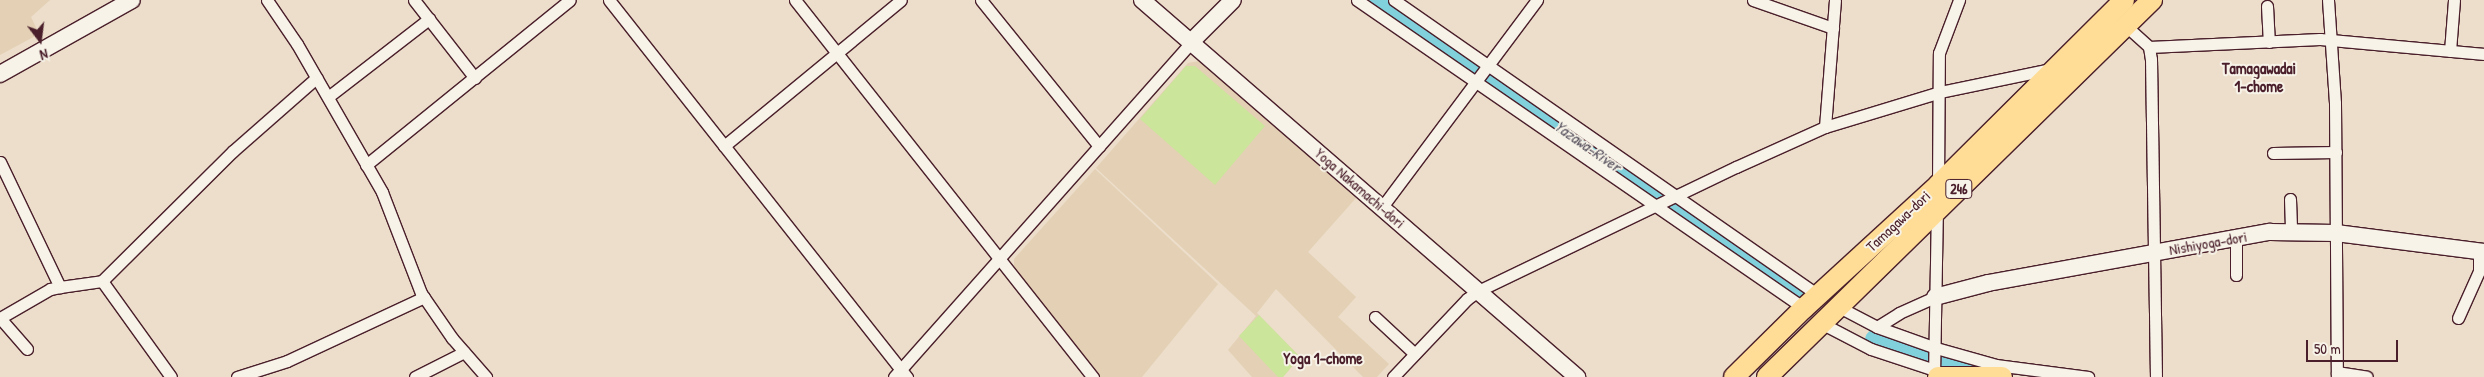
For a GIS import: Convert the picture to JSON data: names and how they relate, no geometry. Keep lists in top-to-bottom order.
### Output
{
  "streets": {
    "highway": ["246", "Tamagawa-dori"],
    "street": ["Yoga Nakamachi-dori", "Nishiyoga-dori"]
  },
  "districts": ["Tamagawadai 1-chome", "Yoga 1-chome"],
  "water": ["Yazawa-River"],
  "scale_bar": "50 m",
  "north": "bottom"
}
